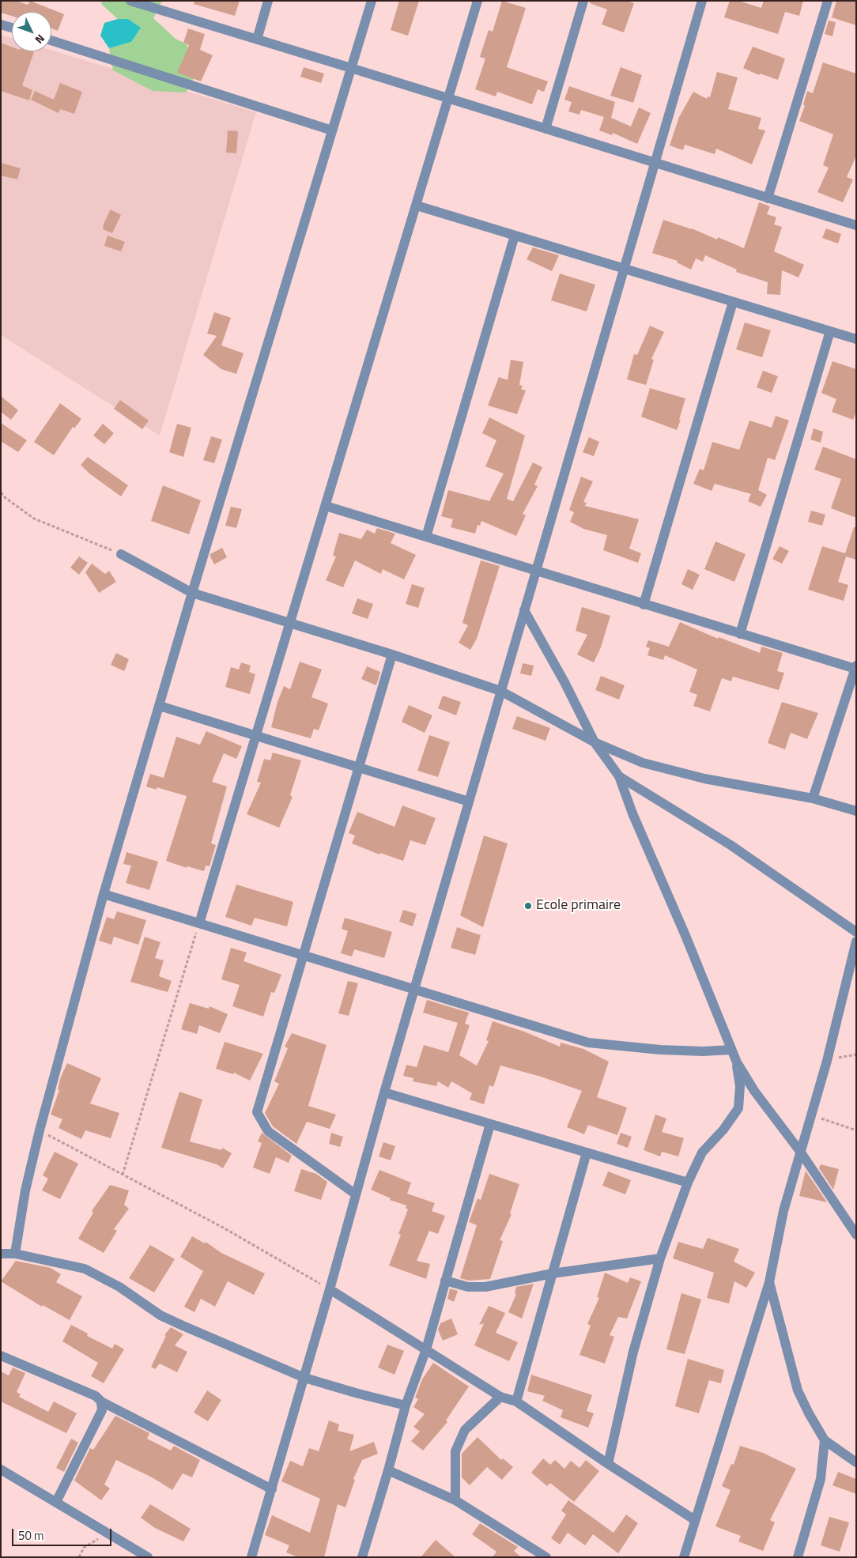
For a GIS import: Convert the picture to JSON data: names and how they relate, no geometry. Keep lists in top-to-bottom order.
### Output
{
  "places": ["Ecole primaire"],
  "scale_bar": "50 m",
  "north": "bottom right"
}
